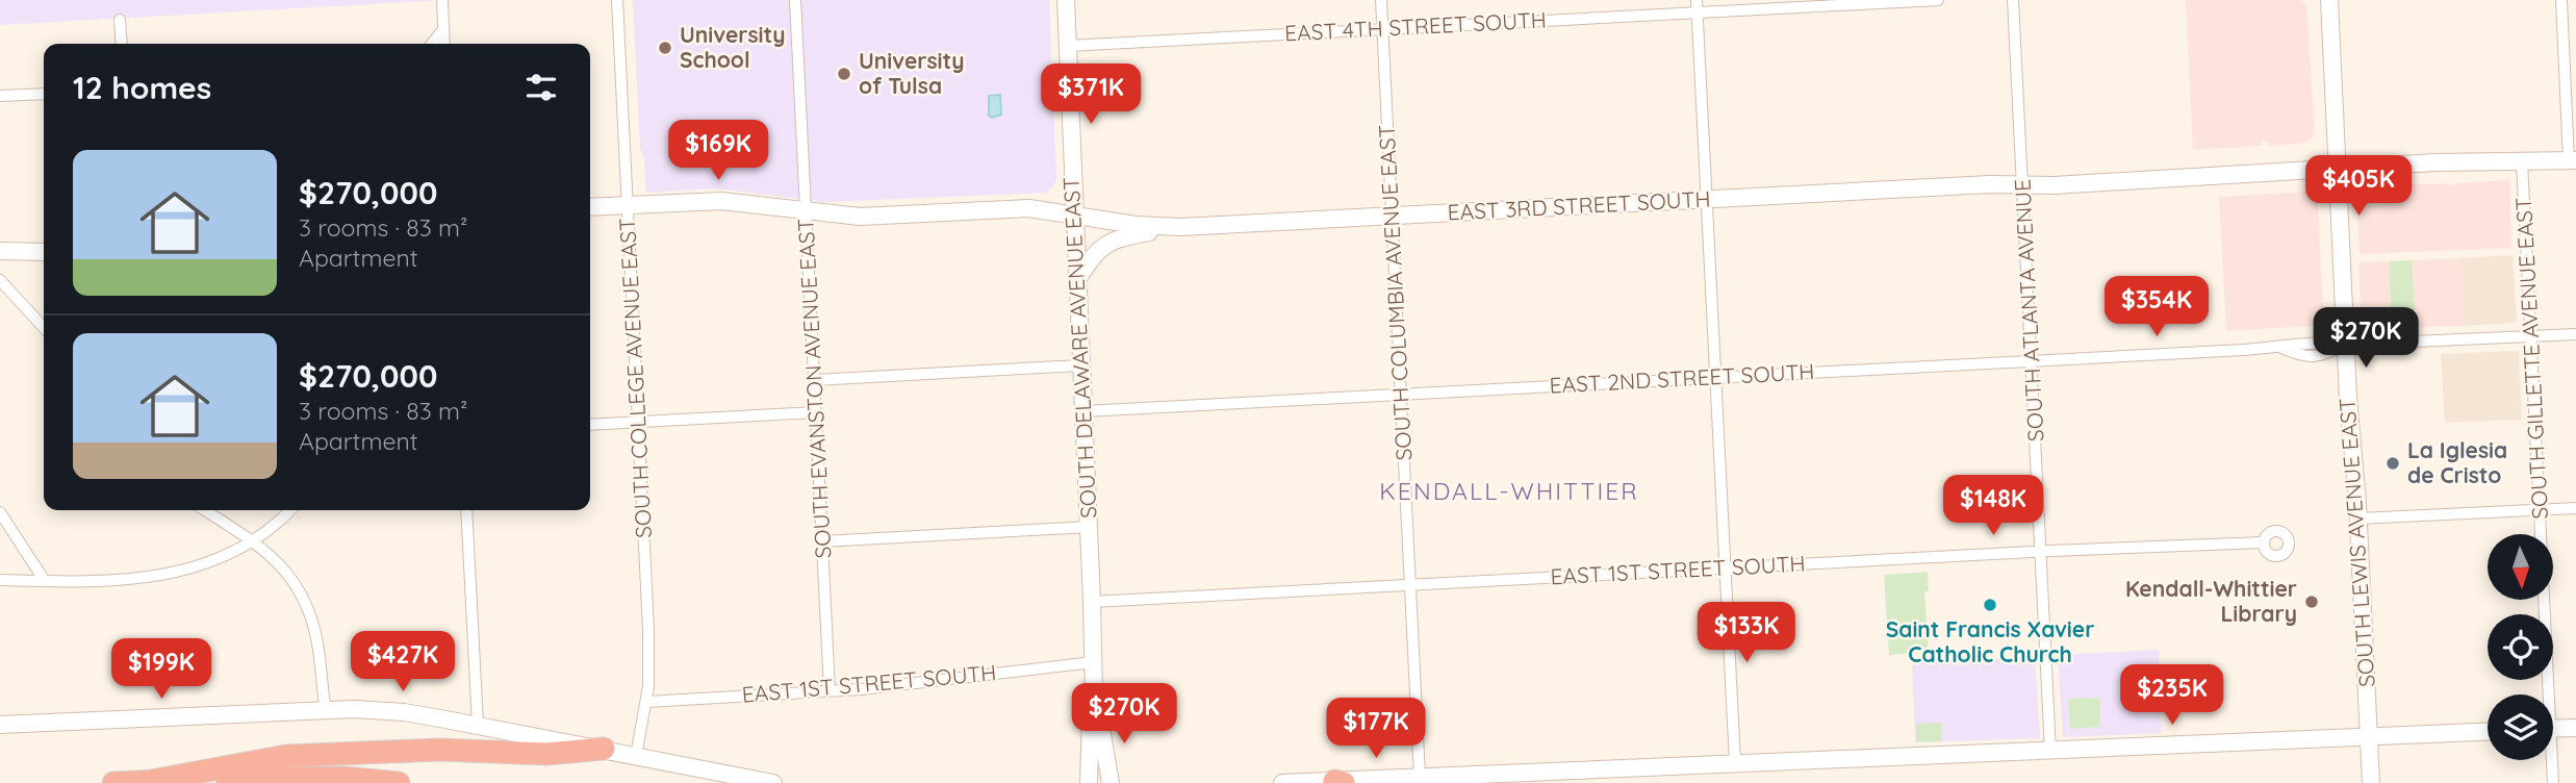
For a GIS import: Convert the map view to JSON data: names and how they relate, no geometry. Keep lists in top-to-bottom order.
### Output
{
  "streets": {
    "street": [
      "EAST 4TH STREET SOUTH",
      "EAST 3RD STREET SOUTH",
      "SOUTH COLUMBIA AVENUE EAST",
      "SOUTH ATLANTA AVENUE",
      "SOUTH DELAWARE AVENUE EAST",
      "SOUTH GILLETTE AVENUE EAST",
      "SOUTH COLLEGE AVENUE EAST",
      "EAST 2ND STREET SOUTH",
      "SOUTH EVANSTON AVENUE EAST",
      "SOUTH LEWIS AVENUE EAST",
      "EAST 1ST STREET SOUTH"
    ]
  },
  "crossings": [
    ["EAST 4TH STREET SOUTH", "SOUTH COLUMBIA AVENUE EAST"],
    ["EAST 4TH STREET SOUTH", "SOUTH DELAWARE AVENUE EAST"],
    ["EAST 3RD STREET SOUTH", "SOUTH COLUMBIA AVENUE EAST"],
    ["EAST 3RD STREET SOUTH", "SOUTH ATLANTA AVENUE"],
    ["EAST 3RD STREET SOUTH", "SOUTH DELAWARE AVENUE EAST"],
    ["EAST 3RD STREET SOUTH", "SOUTH GILLETTE AVENUE EAST"],
    ["EAST 3RD STREET SOUTH", "SOUTH COLLEGE AVENUE EAST"],
    ["EAST 3RD STREET SOUTH", "SOUTH EVANSTON AVENUE EAST"],
    ["EAST 3RD STREET SOUTH", "SOUTH LEWIS AVENUE EAST"],
    ["SOUTH COLUMBIA AVENUE EAST", "EAST 2ND STREET SOUTH"],
    ["SOUTH COLUMBIA AVENUE EAST", "EAST 1ST STREET SOUTH"],
    ["SOUTH ATLANTA AVENUE", "EAST 2ND STREET SOUTH"],
    ["SOUTH ATLANTA AVENUE", "EAST 1ST STREET SOUTH"],
    ["SOUTH DELAWARE AVENUE EAST", "EAST 2ND STREET SOUTH"],
    ["SOUTH DELAWARE AVENUE EAST", "EAST 1ST STREET SOUTH"],
    ["SOUTH GILLETTE AVENUE EAST", "EAST 2ND STREET SOUTH"],
    ["SOUTH COLLEGE AVENUE EAST", "EAST 1ST STREET SOUTH"],
    ["EAST 2ND STREET SOUTH", "SOUTH LEWIS AVENUE EAST"],
    ["SOUTH EVANSTON AVENUE EAST", "EAST 1ST STREET SOUTH"]
  ],
  "districts": ["KENDALL-WHITTIER"],
  "places": [
    "University School",
    "University of Tulsa",
    "La Iglesia de Cristo",
    "Kendall-Whittier Library",
    "Saint Francis Xavier Catholic Church"
  ],
  "north": "bottom",
  "page": {
    "heading": "12 homes",
    "price": [
      "$371K",
      "$169K",
      "$405K",
      "$354K",
      "$270K",
      "$148K",
      "$133K",
      "$427K",
      "$199K",
      "$235K",
      "$270K",
      "$177K"
    ],
    "list": [
      {
        "name": "$270,000",
        "note": "3 rooms · 83 m² · Apartment"
      },
      {
        "name": "$270,000",
        "note": "3 rooms · 83 m² · Apartment"
      }
    ]
  }
}
